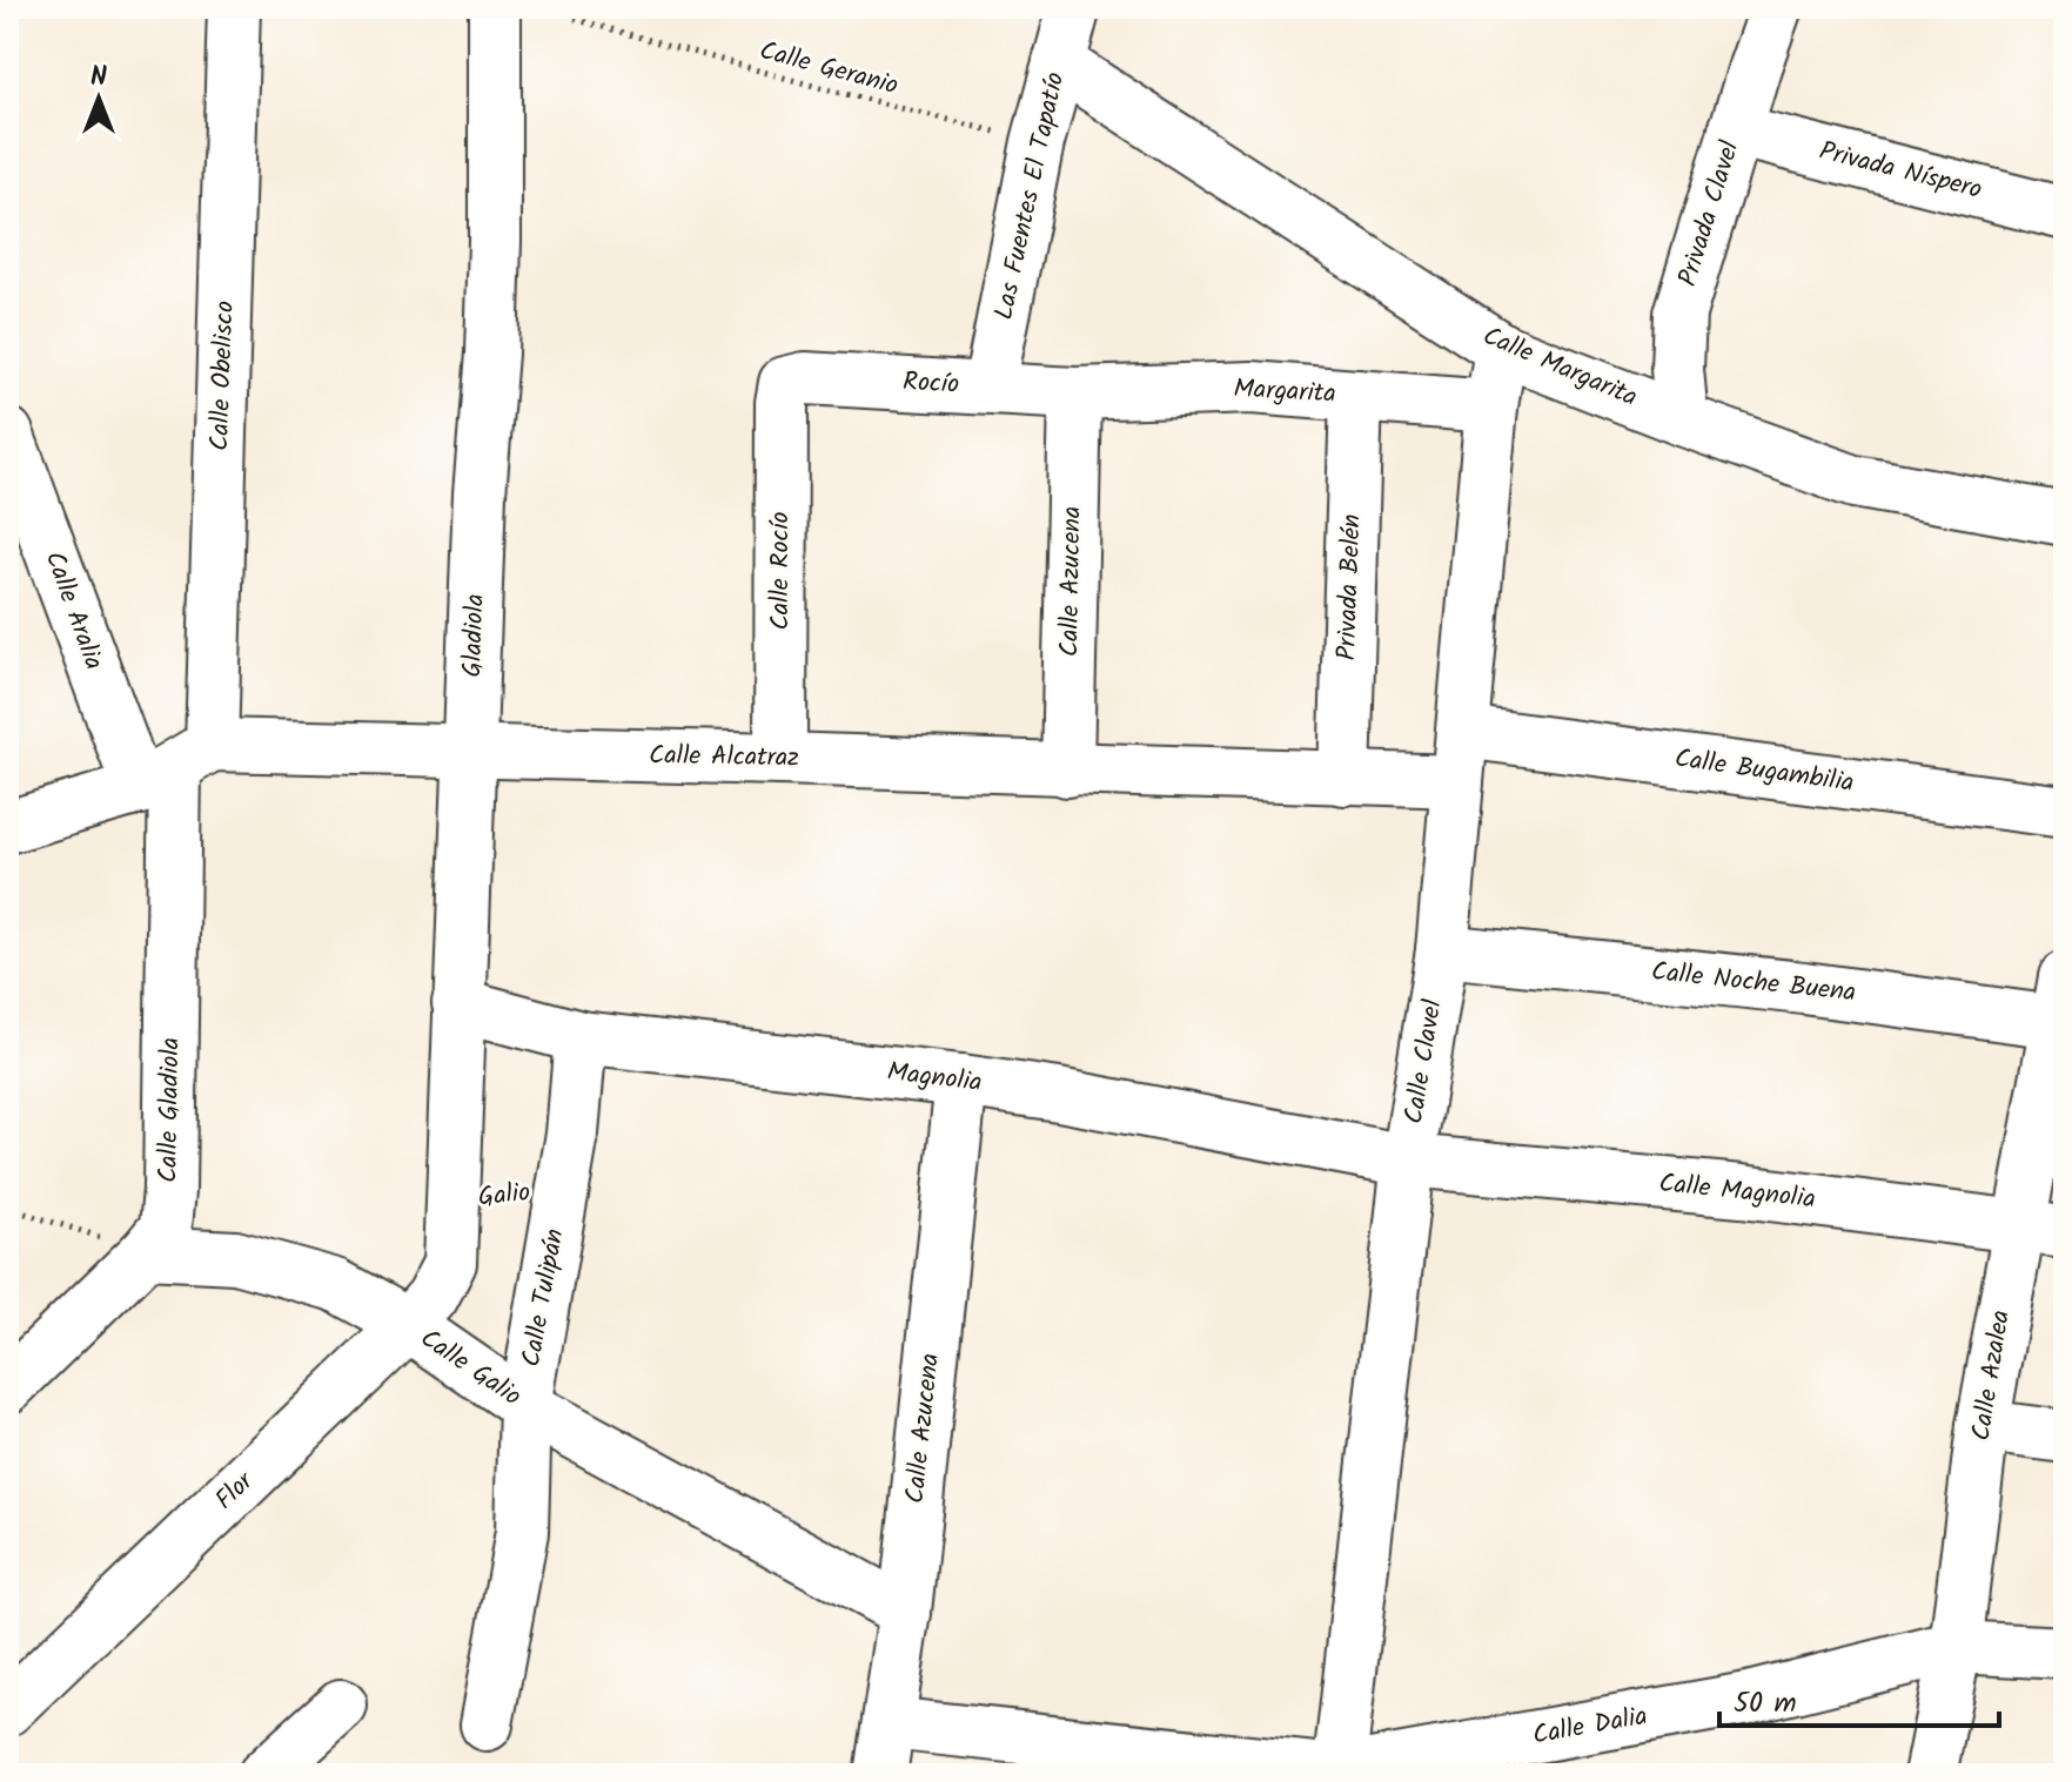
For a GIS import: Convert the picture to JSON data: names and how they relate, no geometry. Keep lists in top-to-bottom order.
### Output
{
  "streets": {
    "street": [
      "Privada Níspero",
      "Las Fuentes El Tapatío",
      "Privada Clavel",
      "Calle Margarita",
      "Calle Obelisco",
      "Rocío",
      "Margarita",
      "Calle Rocío",
      "Calle Azucena",
      "Privada Belén",
      "Calle Aralia",
      "Gladiola",
      "Calle Alcatraz",
      "Calle Bugambilia",
      "Calle Noche Buena",
      "Calle Clavel",
      "Magnolia",
      "Calle Gladiola",
      "Calle Magnolia",
      "Calle Tulipán",
      "Calle Galio",
      "Calle Azalea",
      "Flor",
      "Calle Dalia"
    ],
    "path": ["Calle Geranio"]
  },
  "crossings": [
    ["Calle Geranio", "Las Fuentes El Tapatío"],
    ["Privada Níspero", "Privada Clavel"],
    ["Las Fuentes El Tapatío", "Calle Margarita"],
    ["Las Fuentes El Tapatío", "Rocío"],
    ["Privada Clavel", "Calle Margarita"],
    ["Calle Margarita", "Calle Clavel"],
    ["Calle Obelisco", "Calle Aralia"],
    ["Calle Obelisco", "Calle Alcatraz"],
    ["Calle Obelisco", "Calle Gladiola"],
    ["Rocío", "Margarita"],
    ["Rocío", "Calle Rocío"],
    ["Rocío", "Calle Azucena"],
    ["Margarita", "Calle Azucena"],
    ["Margarita", "Privada Belén"],
    ["Margarita", "Calle Clavel"],
    ["Calle Rocío", "Calle Alcatraz"],
    ["Calle Azucena", "Calle Alcatraz"],
    ["Calle Azucena", "Magnolia"],
    ["Calle Azucena", "Calle Galio"],
    ["Calle Azucena", "Calle Dalia"],
    ["Privada Belén", "Calle Alcatraz"],
    ["Calle Aralia", "Calle Alcatraz"],
    ["Calle Aralia", "Calle Gladiola"],
    ["Gladiola", "Calle Alcatraz"],
    ["Gladiola", "Magnolia"],
    ["Gladiola", "Flor"],
    ["Calle Alcatraz", "Calle Bugambilia"],
    ["Calle Alcatraz", "Calle Clavel"],
    ["Calle Alcatraz", "Calle Gladiola"],
    ["Calle Bugambilia", "Calle Clavel"],
    ["Calle Noche Buena", "Calle Clavel"],
    ["Calle Noche Buena", "Calle Azalea"],
    ["Calle Clavel", "Magnolia"],
    ["Calle Clavel", "Calle Magnolia"],
    ["Calle Clavel", "Calle Dalia"],
    ["Magnolia", "Calle Magnolia"],
    ["Magnolia", "Calle Tulipán"],
    ["Calle Gladiola", "Calle Galio"],
    ["Calle Magnolia", "Calle Azalea"],
    ["Calle Tulipán", "Calle Galio"],
    ["Calle Galio", "Flor"],
    ["Calle Azalea", "Calle Dalia"]
  ],
  "scale_bar": "50 m",
  "north": "top"
}
